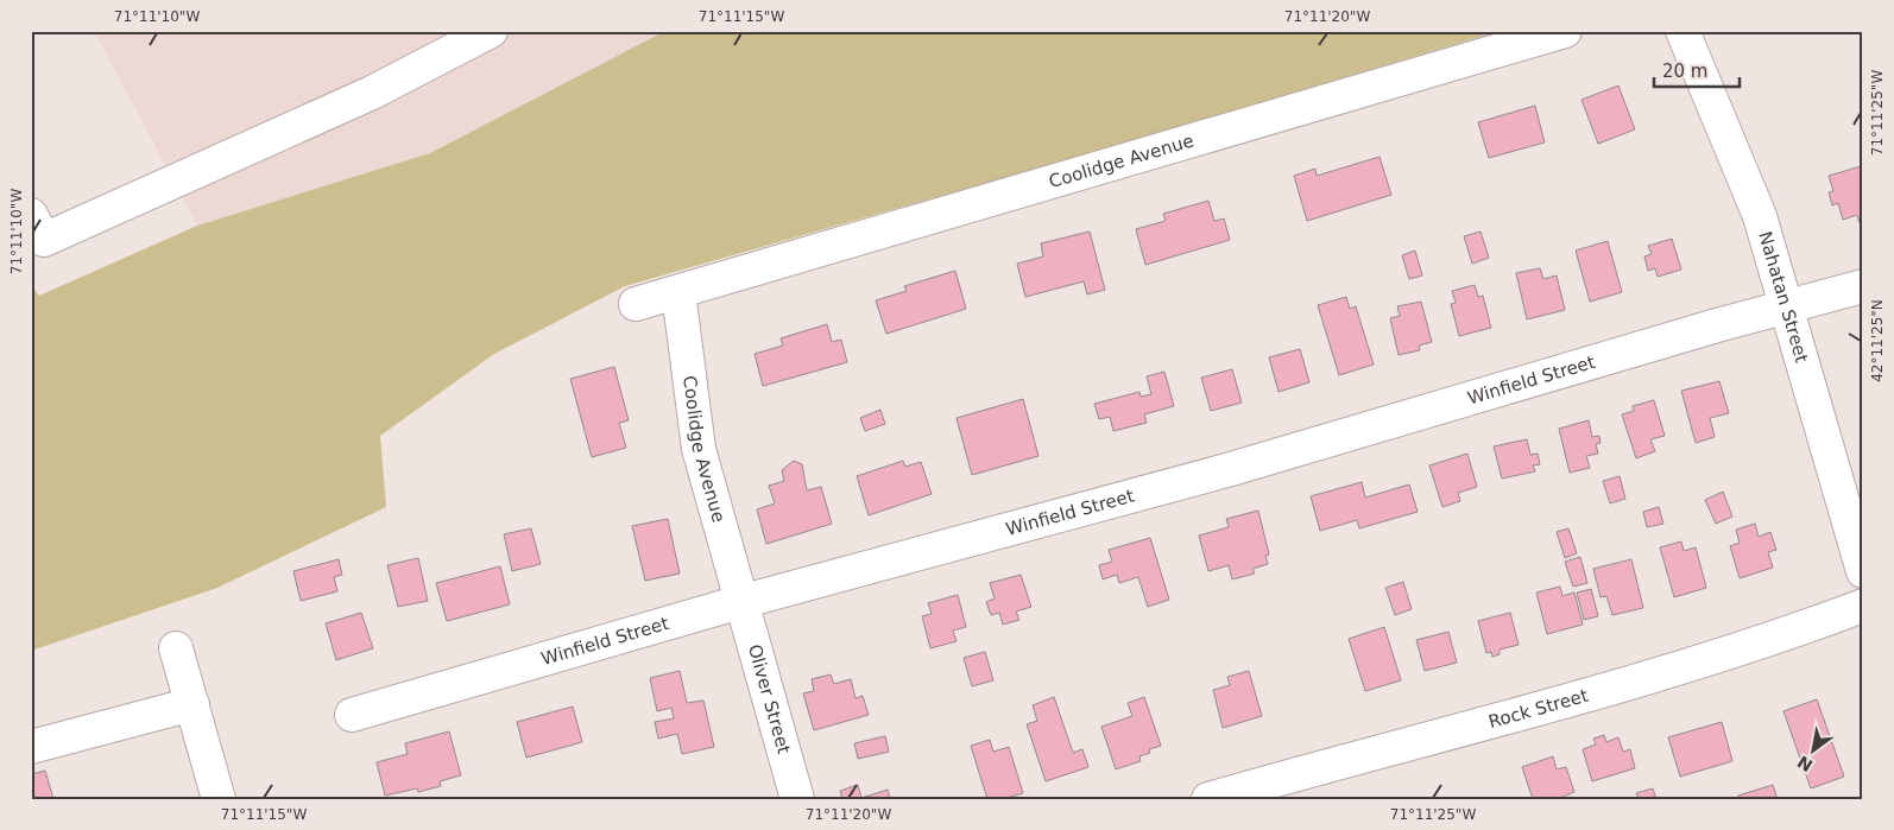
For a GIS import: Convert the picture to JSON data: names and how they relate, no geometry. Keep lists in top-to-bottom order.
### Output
{
  "streets": {
    "street": [
      "Coolidge Avenue",
      "Nahatan Street",
      "Winfield Street",
      "Oliver Street",
      "Rock Street"
    ]
  },
  "crossings": [
    ["Coolidge Avenue", "Winfield Street"],
    ["Coolidge Avenue", "Oliver Street"],
    ["Nahatan Street", "Winfield Street"],
    ["Winfield Street", "Oliver Street"]
  ],
  "scale_bar": "20 m",
  "north": "bottom left",
  "coordinates": [
    "71°11'10\"W",
    "71°11'15\"W",
    "71°11'20\"W",
    "71°11'25\"W",
    "42°11'25\"N"
  ]
}
